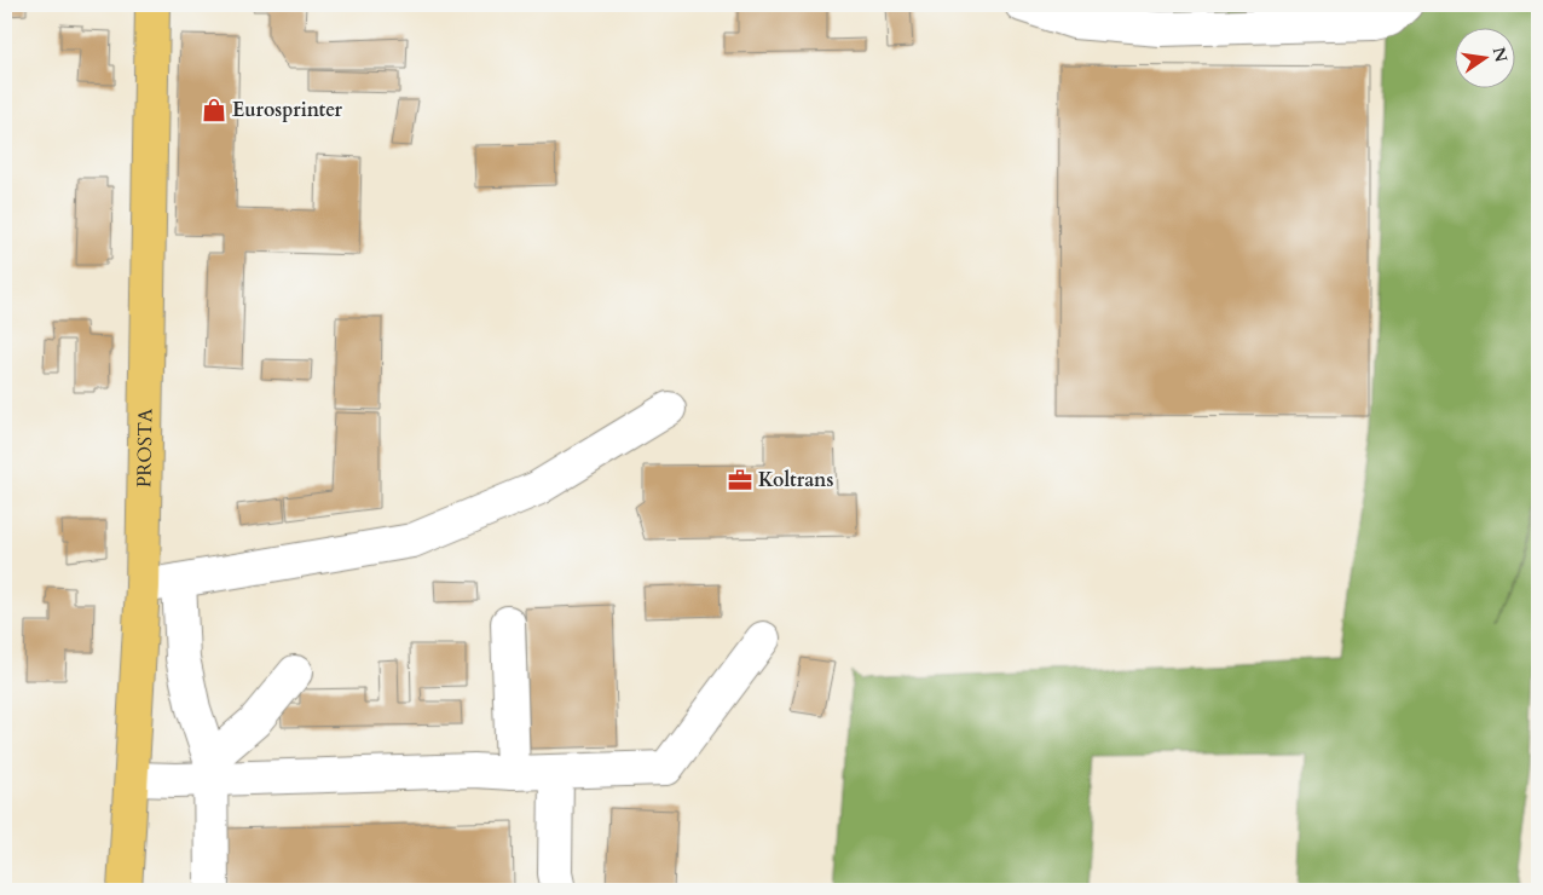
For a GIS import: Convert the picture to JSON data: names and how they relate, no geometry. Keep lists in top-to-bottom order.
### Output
{
  "streets": {
    "main road": ["PROSTA"]
  },
  "places": {
    "shop": ["Eurosprinter"],
    "office": ["Koltrans"]
  },
  "north": "right"
}
